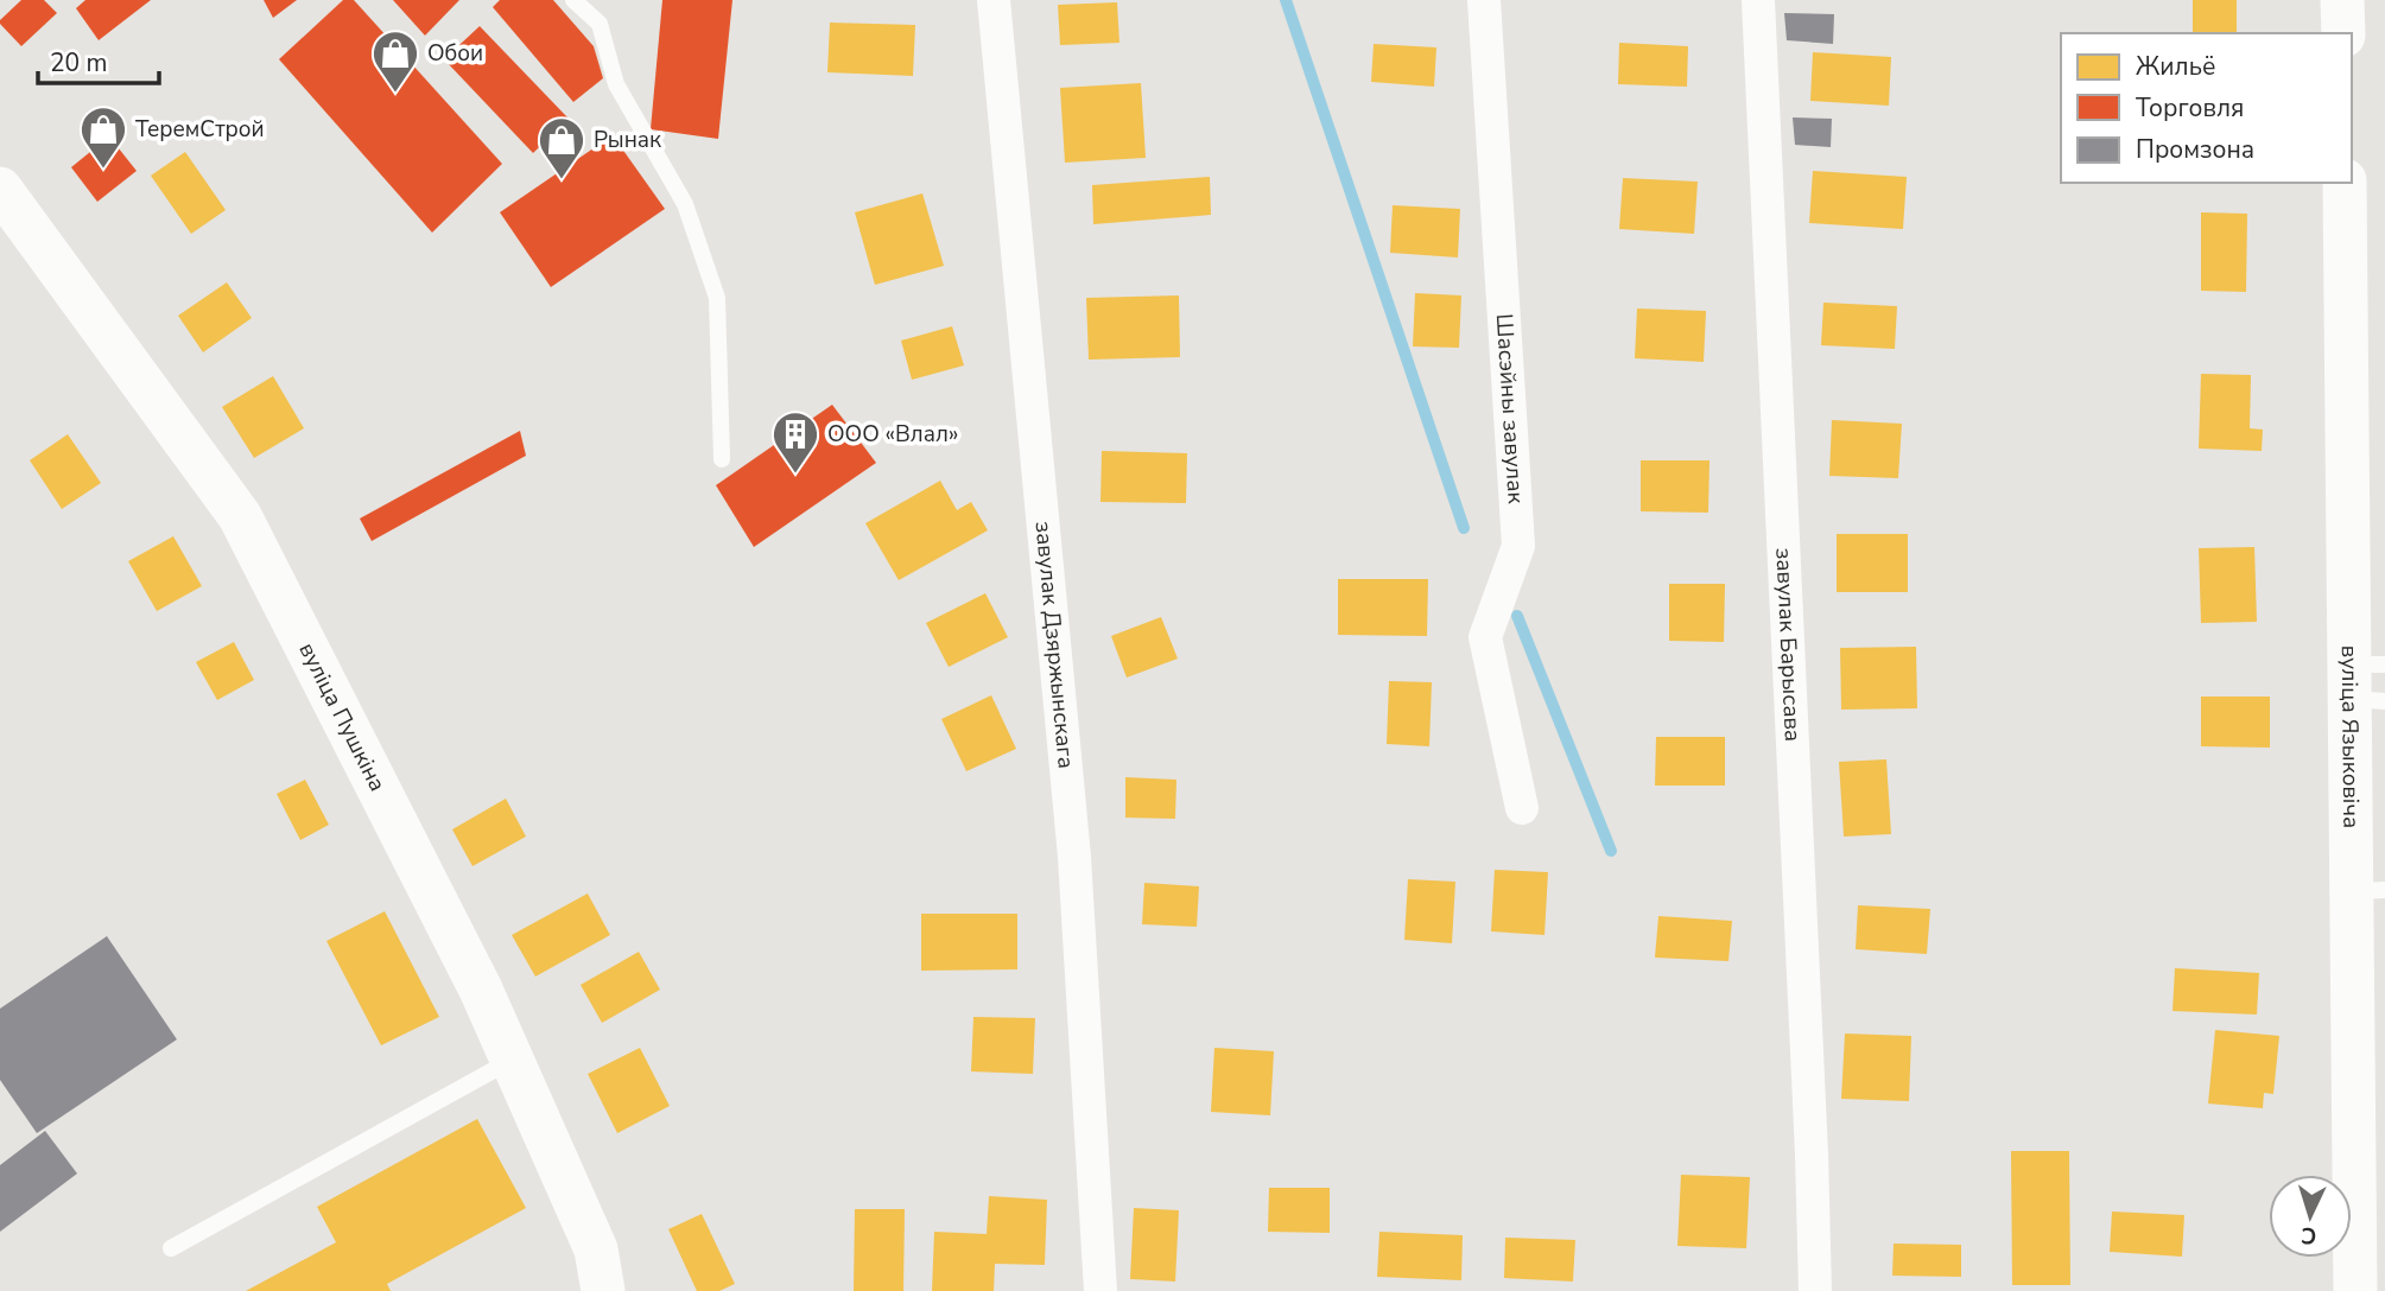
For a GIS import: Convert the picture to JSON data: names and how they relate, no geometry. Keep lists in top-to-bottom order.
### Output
{
  "streets": {
    "street": [
      "Шасэйны завулак",
      "завулак Дзяржынскага",
      "завулак Барысава",
      "вуліца Пушкіна",
      "вуліца Языковіча"
    ]
  },
  "places": {
    "shop": ["Обои", "ТеремСтрой", "Рынак"],
    "building": ["ООО «Влал»"]
  },
  "legend": ["Жильё", "Торговля", "Промзона"],
  "scale_bar": "20 m",
  "north": "bottom"
}
